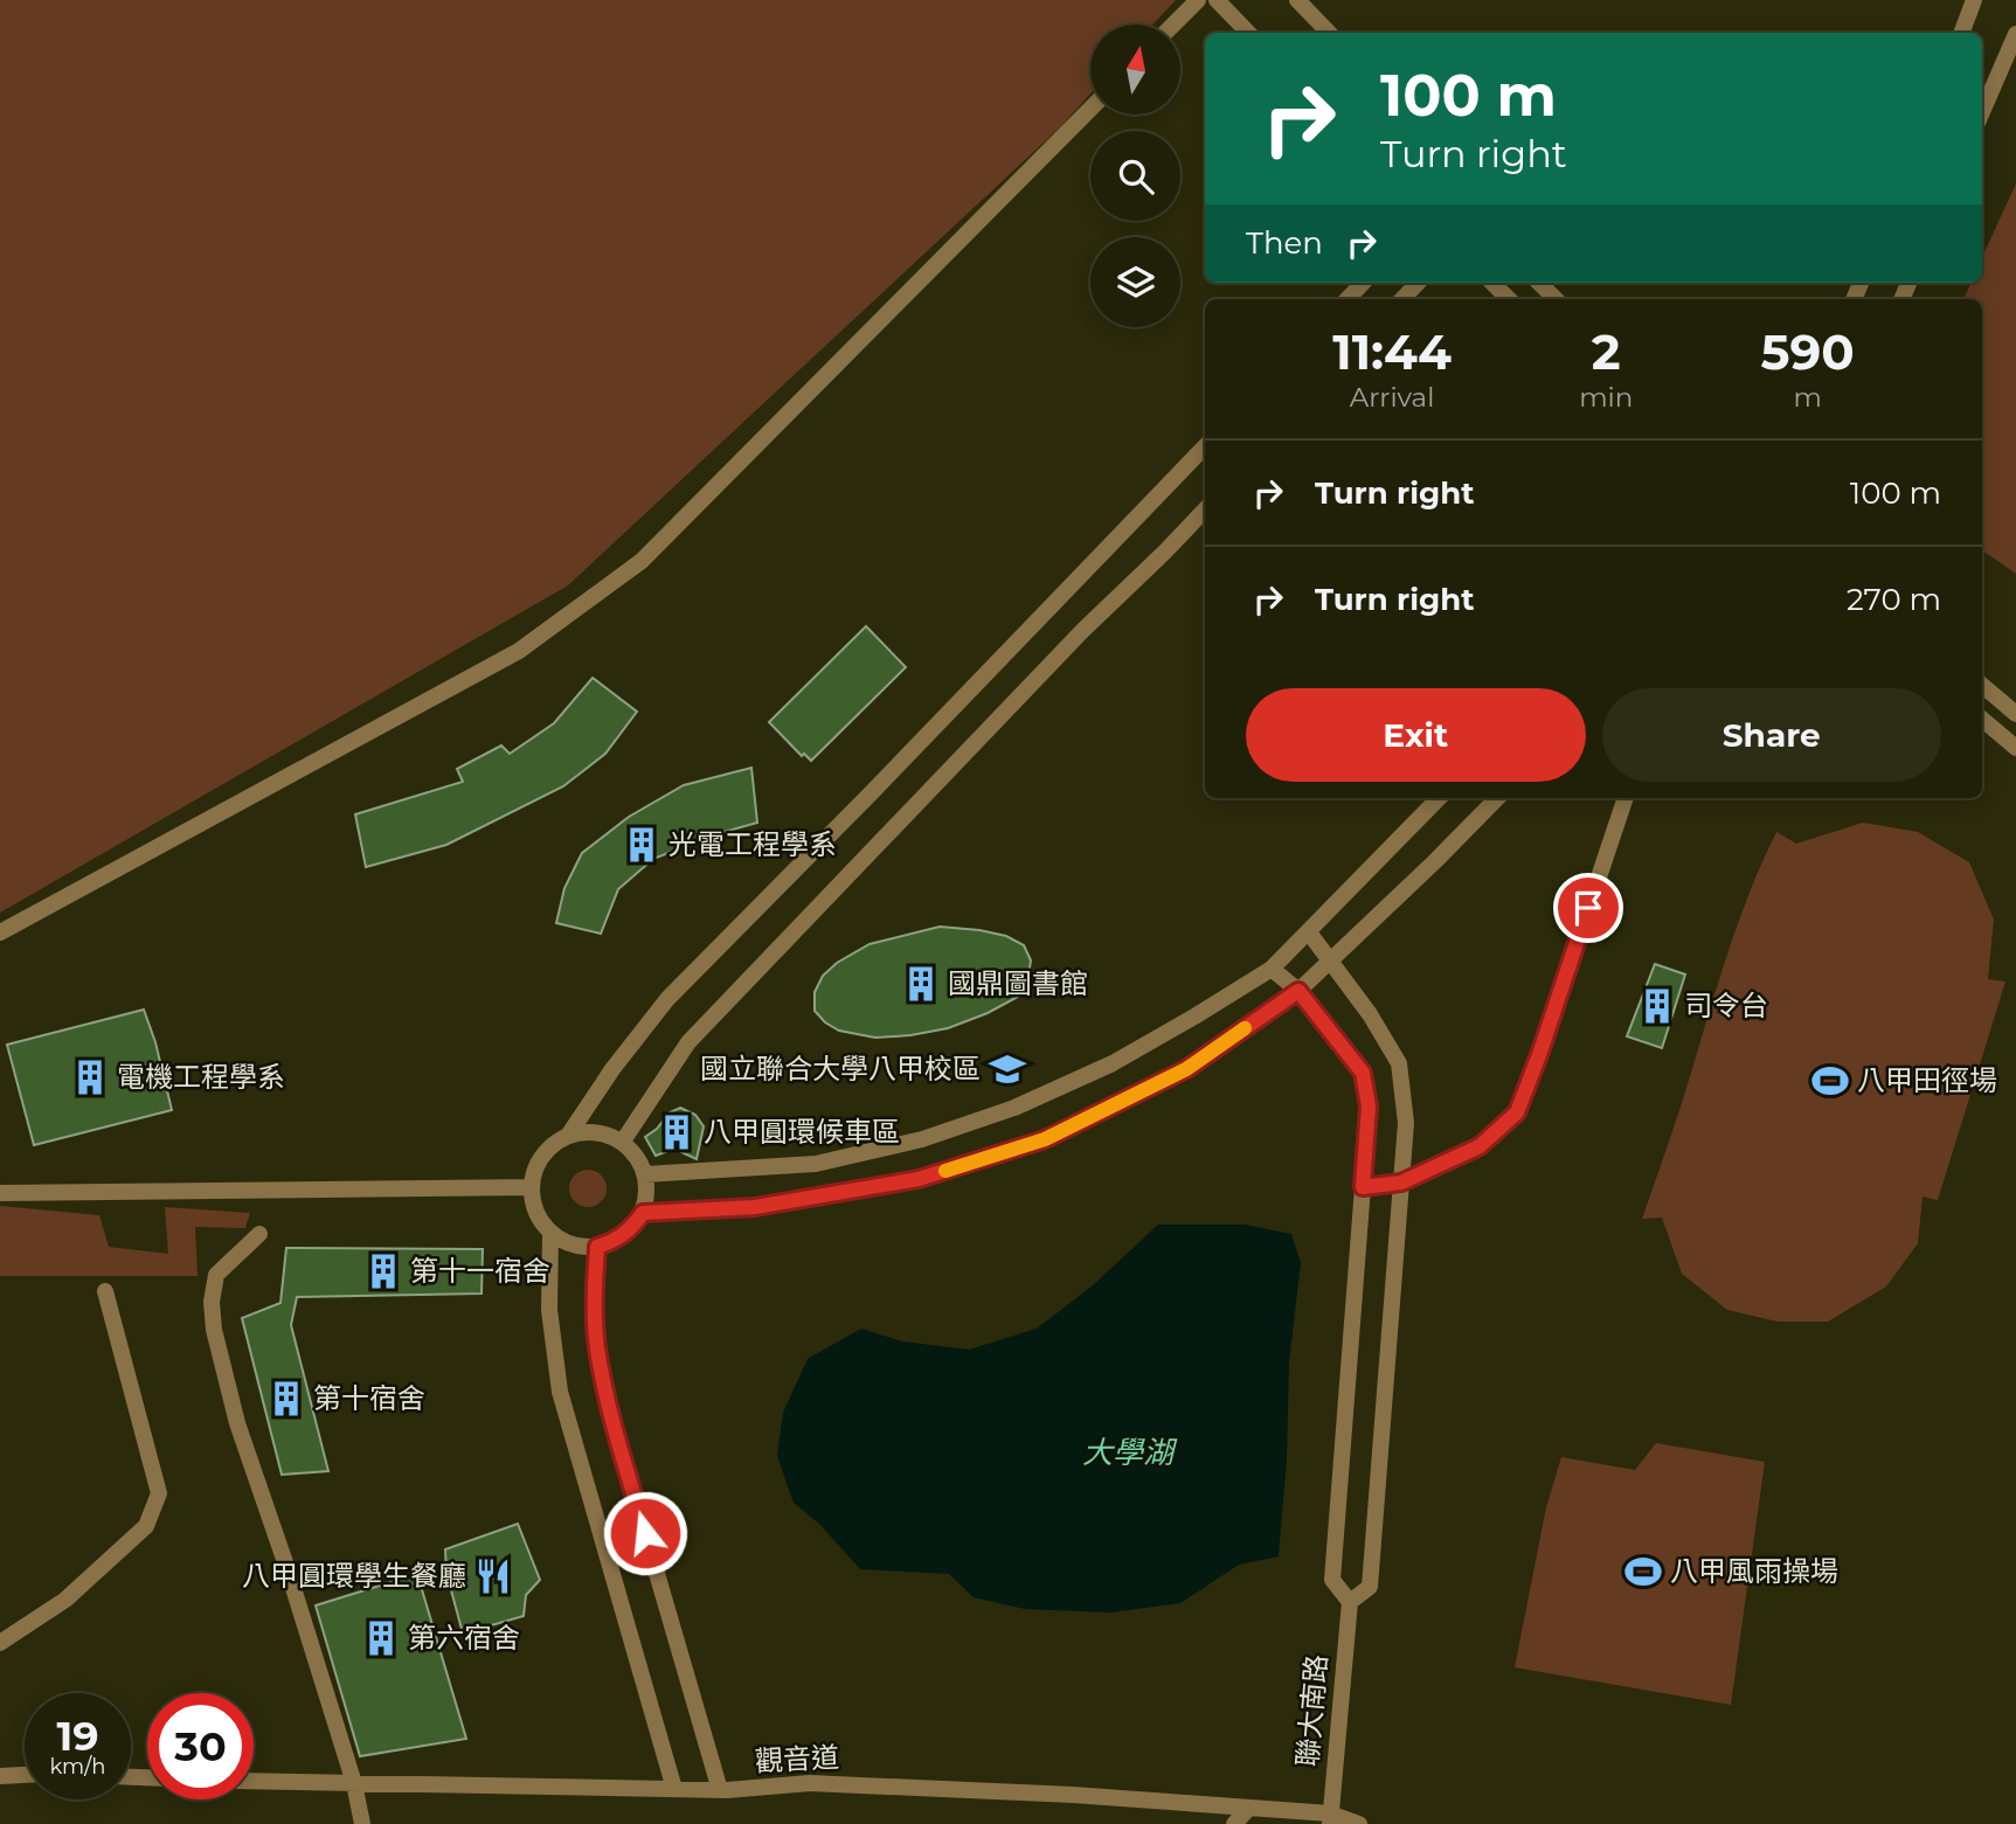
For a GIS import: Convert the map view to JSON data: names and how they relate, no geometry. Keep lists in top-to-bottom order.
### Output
{
  "streets": {
    "street": ["聯大南路", "觀音道"]
  },
  "crossings": [
    ["聯大南路", "觀音道"]
  ],
  "water": ["大學湖"],
  "places": {
    "building": [
      "光電工程學系",
      "國鼎圖書館",
      "司令台",
      "電機工程學系",
      "八甲圓環候車區",
      "第十一宿舍",
      "第十宿舍",
      "第六宿舍"
    ],
    "school or university": ["國立聯合大學八甲校區"],
    "sports": ["八甲田徑場", "八甲風雨操場"],
    "restaurant": ["八甲圓環學生餐廳"]
  },
  "north": "top",
  "page": {
    "turn": ["100 m", "Turn right"],
    "then": "Then",
    "eta": [
      "11:44",
      "Arrival",
      "2",
      "min",
      "590",
      "m"
    ],
    "list": [
      {
        "name": "Turn right",
        "value": "100 m"
      },
      {
        "name": "Turn right",
        "value": "270 m"
      }
    ],
    "buttons": ["Exit", "Share"],
    "speed": "19 km/h",
    "limit": "30"
  }
}
